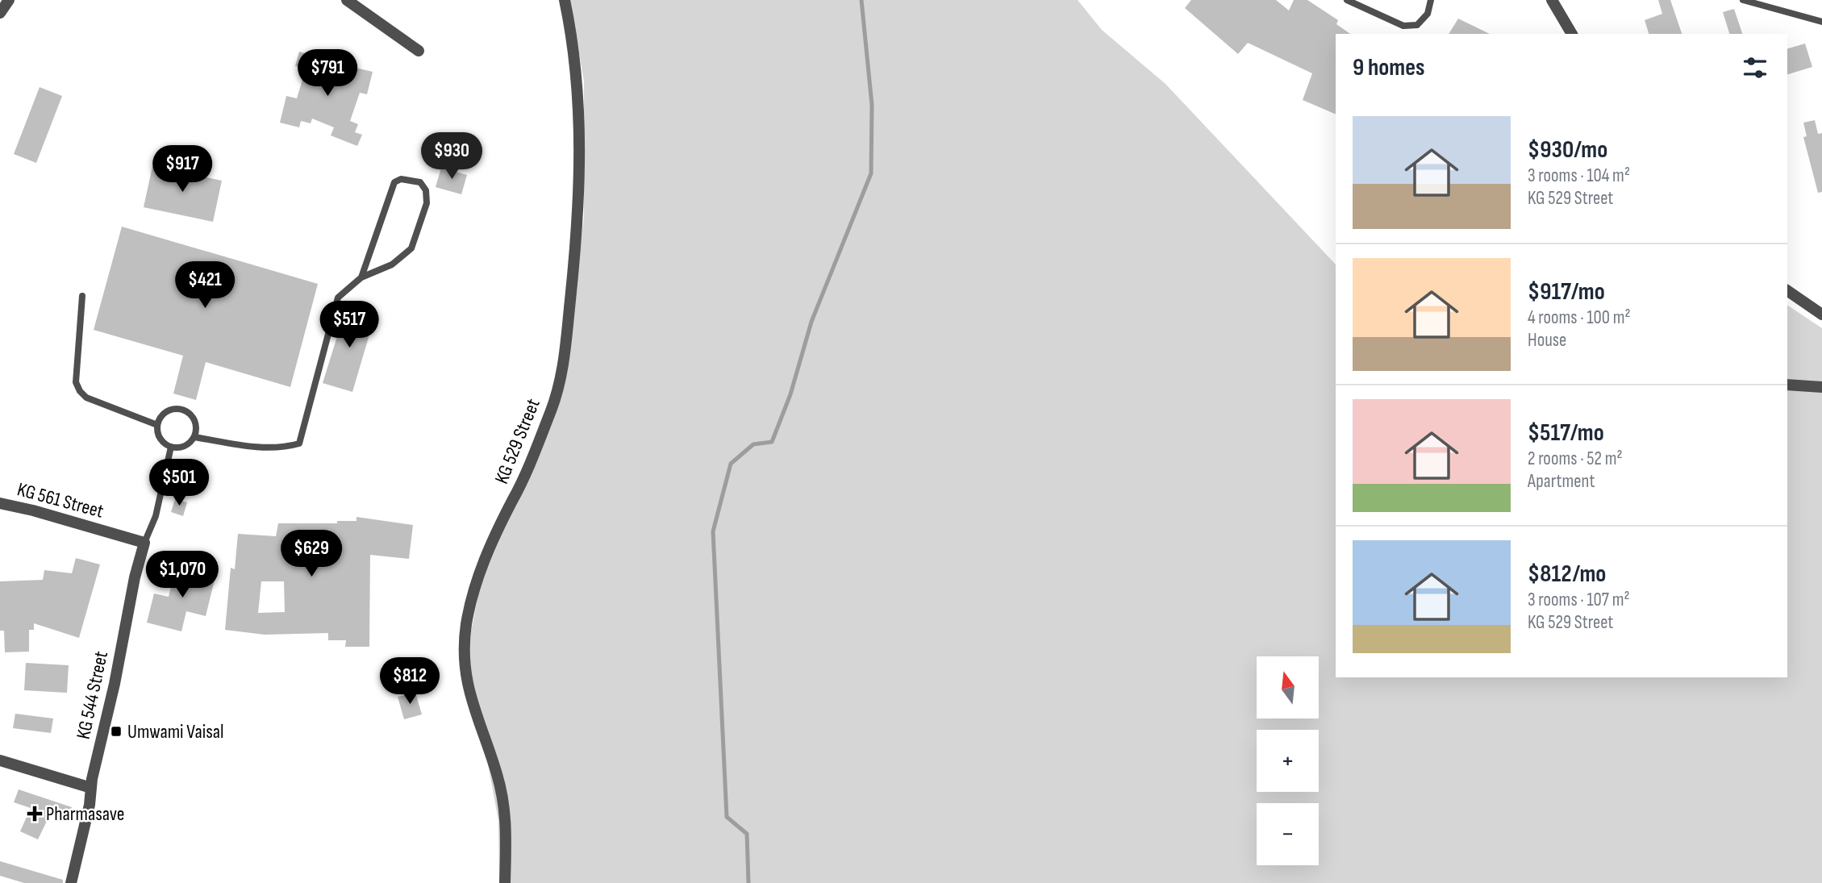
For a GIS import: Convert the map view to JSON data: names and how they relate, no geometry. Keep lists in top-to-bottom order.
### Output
{
  "streets": {
    "street": ["KG 529 Street", "KG 561 Street", "KG 544 Street"]
  },
  "crossings": [
    ["KG 561 Street", "KG 544 Street"]
  ],
  "places": {
    "transit": ["Umwami Vaisal"],
    "health": ["Pharmasave"]
  },
  "north": "top",
  "page": {
    "heading": "9 homes",
    "price": [
      "$791",
      "$930",
      "$917",
      "$421",
      "$517",
      "$501",
      "$629",
      "$1,070",
      "$812"
    ],
    "list": [
      {
        "name": "$930/mo",
        "note": "3 rooms · 104 m² · KG 529 Street"
      },
      {
        "name": "$917/mo",
        "note": "4 rooms · 100 m² · House"
      },
      {
        "name": "$517/mo",
        "note": "2 rooms · 52 m² · Apartment"
      },
      {
        "name": "$812/mo",
        "note": "3 rooms · 107 m² · KG 529 Street"
      }
    ],
    "map_buttons": ["+", "−"]
  }
}
